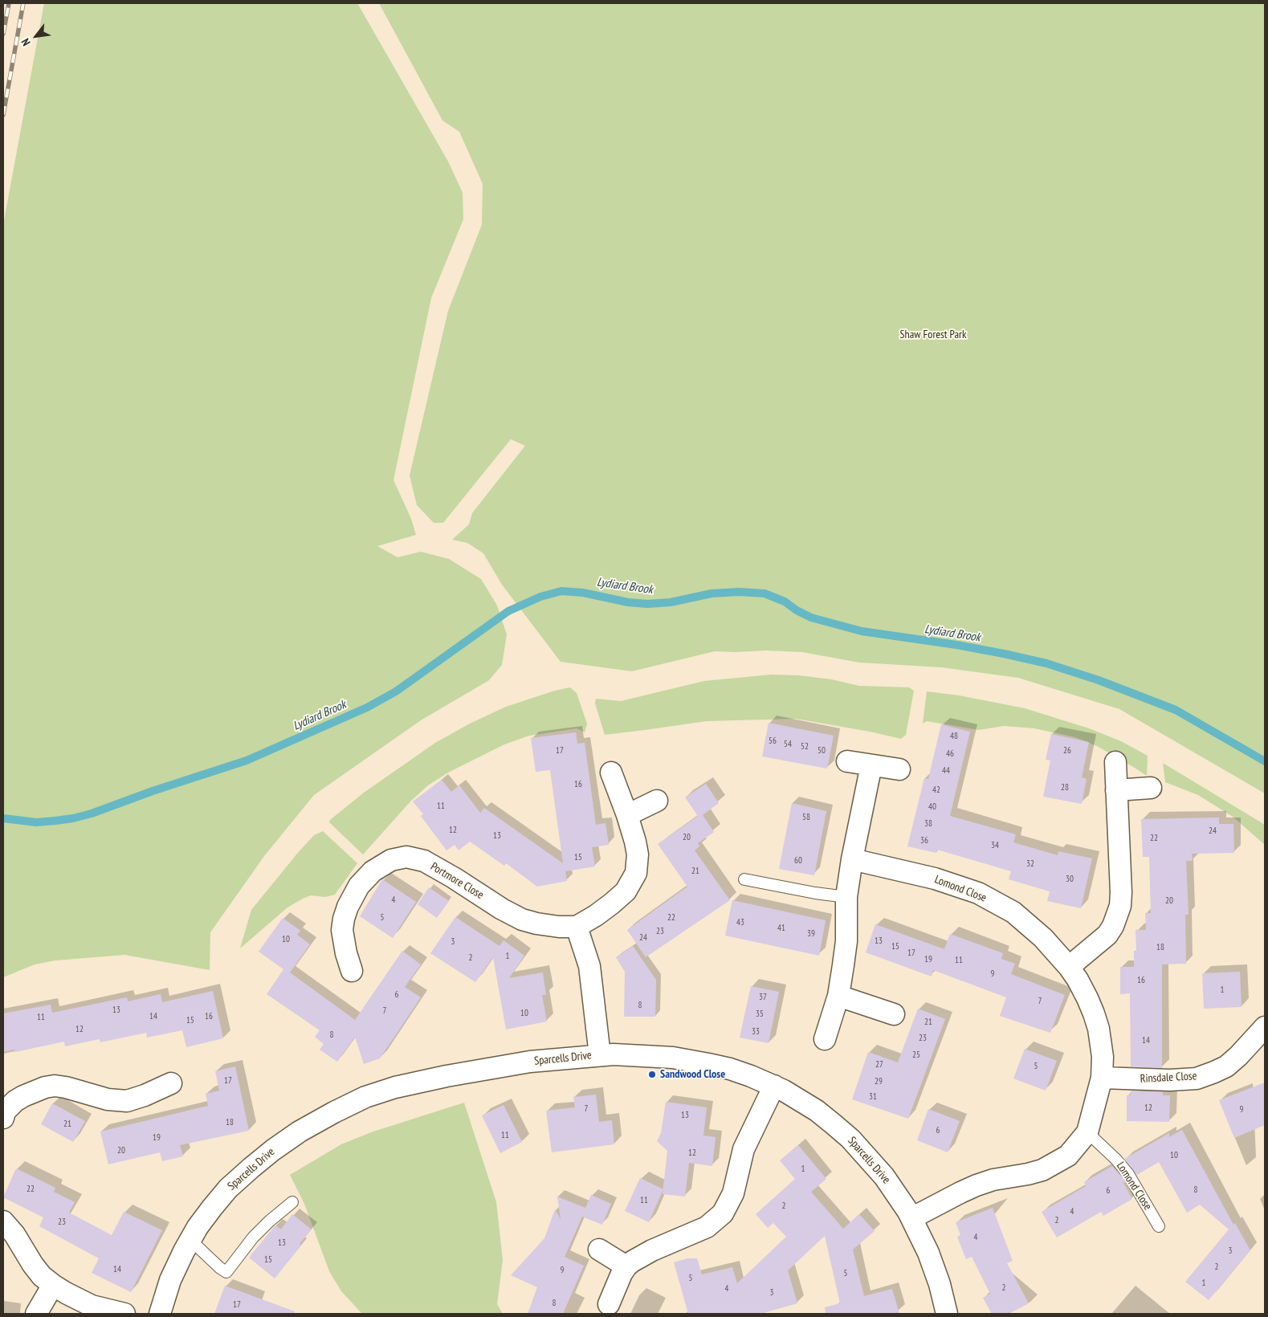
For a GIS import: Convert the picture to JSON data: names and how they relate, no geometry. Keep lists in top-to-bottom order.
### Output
{
  "streets": {
    "street": [
      "Portmore Close",
      "Lomond Close",
      "Sparcells Drive",
      "Rinsdale Close"
    ]
  },
  "crossings": [
    ["Lomond Close", "Sparcells Drive"],
    ["Lomond Close", "Rinsdale Close"]
  ],
  "water": ["Lydiard Brook"],
  "parks": ["Shaw Forest Park"],
  "places": ["Sandwood Close"],
  "house_numbers": [
    "48",
    "56",
    "54",
    "52",
    "17",
    "50",
    "26",
    "46",
    "44",
    "16",
    "28",
    "42",
    "11",
    "40",
    "58",
    "38",
    "12",
    "24",
    "13",
    "20",
    "22",
    "36",
    "34",
    "15",
    "60",
    "32",
    "21",
    "30",
    "4",
    "20",
    "5",
    "22",
    "43",
    "41",
    "23",
    "39",
    "24",
    "10",
    "13",
    "3",
    "15",
    "18",
    "17",
    "1",
    "2",
    "19",
    "11",
    "9",
    "16",
    "1",
    "6",
    "37",
    "7",
    "8",
    "13",
    "7",
    "10",
    "35",
    "14",
    "16",
    "11",
    "15",
    "21",
    "12",
    "33",
    "8",
    "23",
    "14",
    "25",
    "27",
    "5",
    "17",
    "29",
    "31",
    "12",
    "7",
    "9",
    "13",
    "18",
    "21",
    "6",
    "11",
    "19",
    "20",
    "12",
    "10",
    "1",
    "22",
    "8",
    "6",
    "11",
    "2",
    "4",
    "2",
    "23",
    "4",
    "13",
    "3",
    "15",
    "2",
    "14",
    "9",
    "5",
    "5",
    "1",
    "2",
    "4",
    "3",
    "8",
    "17"
  ],
  "north": "bottom left"
}
